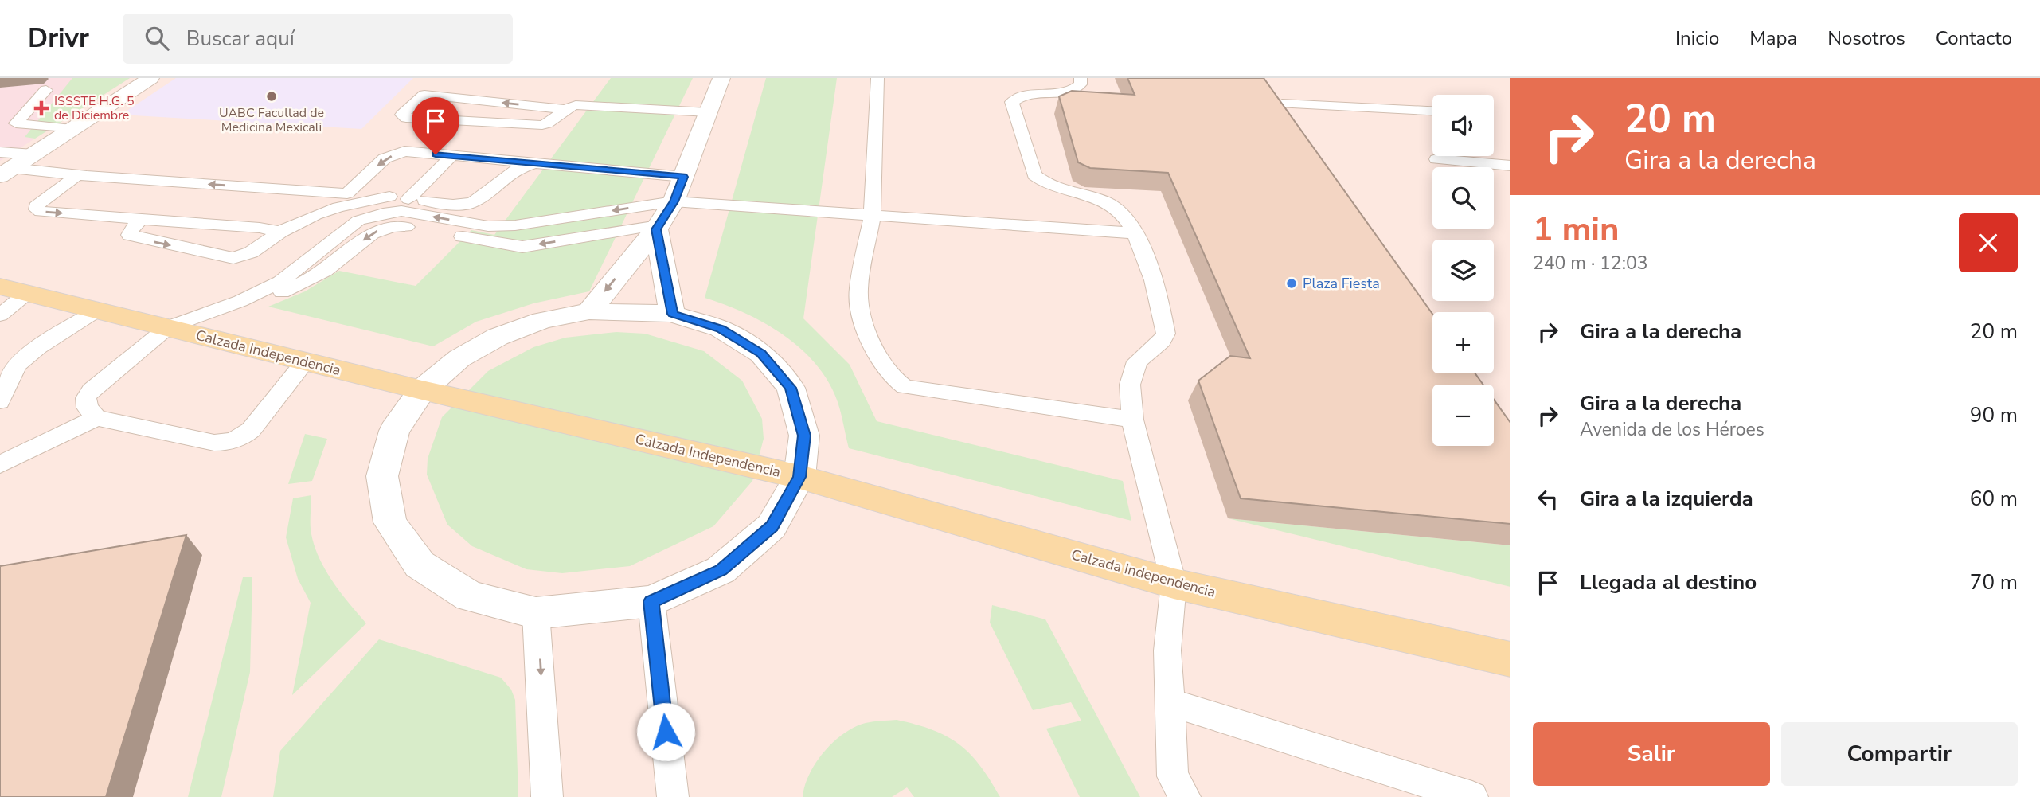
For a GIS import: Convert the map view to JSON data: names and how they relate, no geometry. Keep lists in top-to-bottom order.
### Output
{
  "streets": {
    "main road": ["Calzada Independencia"]
  },
  "places": {
    "other": ["UABC Facultad de Medicina Mexicali", "Plaza Fiesta"],
    "health": ["ISSSTE H.G. 5 de Diciembre"]
  },
  "page": {
    "header": "Drivr",
    "search": "Buscar aquí",
    "nav": [
      "Inicio",
      "Mapa",
      "Nosotros",
      "Contacto"
    ],
    "turn": ["20 m", "Gira a la derecha"],
    "map_buttons": ["+", "−"],
    "heading": ["1 min", "240 m · 12:03"],
    "list": [
      {
        "name": "Gira a la derecha",
        "value": "20 m"
      },
      {
        "name": "Gira a la derecha",
        "note": "Avenida de los Héroes",
        "value": "90 m"
      },
      {
        "name": "Gira a la izquierda",
        "value": "60 m"
      },
      {
        "name": "Llegada al destino",
        "value": "70 m"
      }
    ],
    "buttons": ["Salir", "Compartir"]
  }
}
